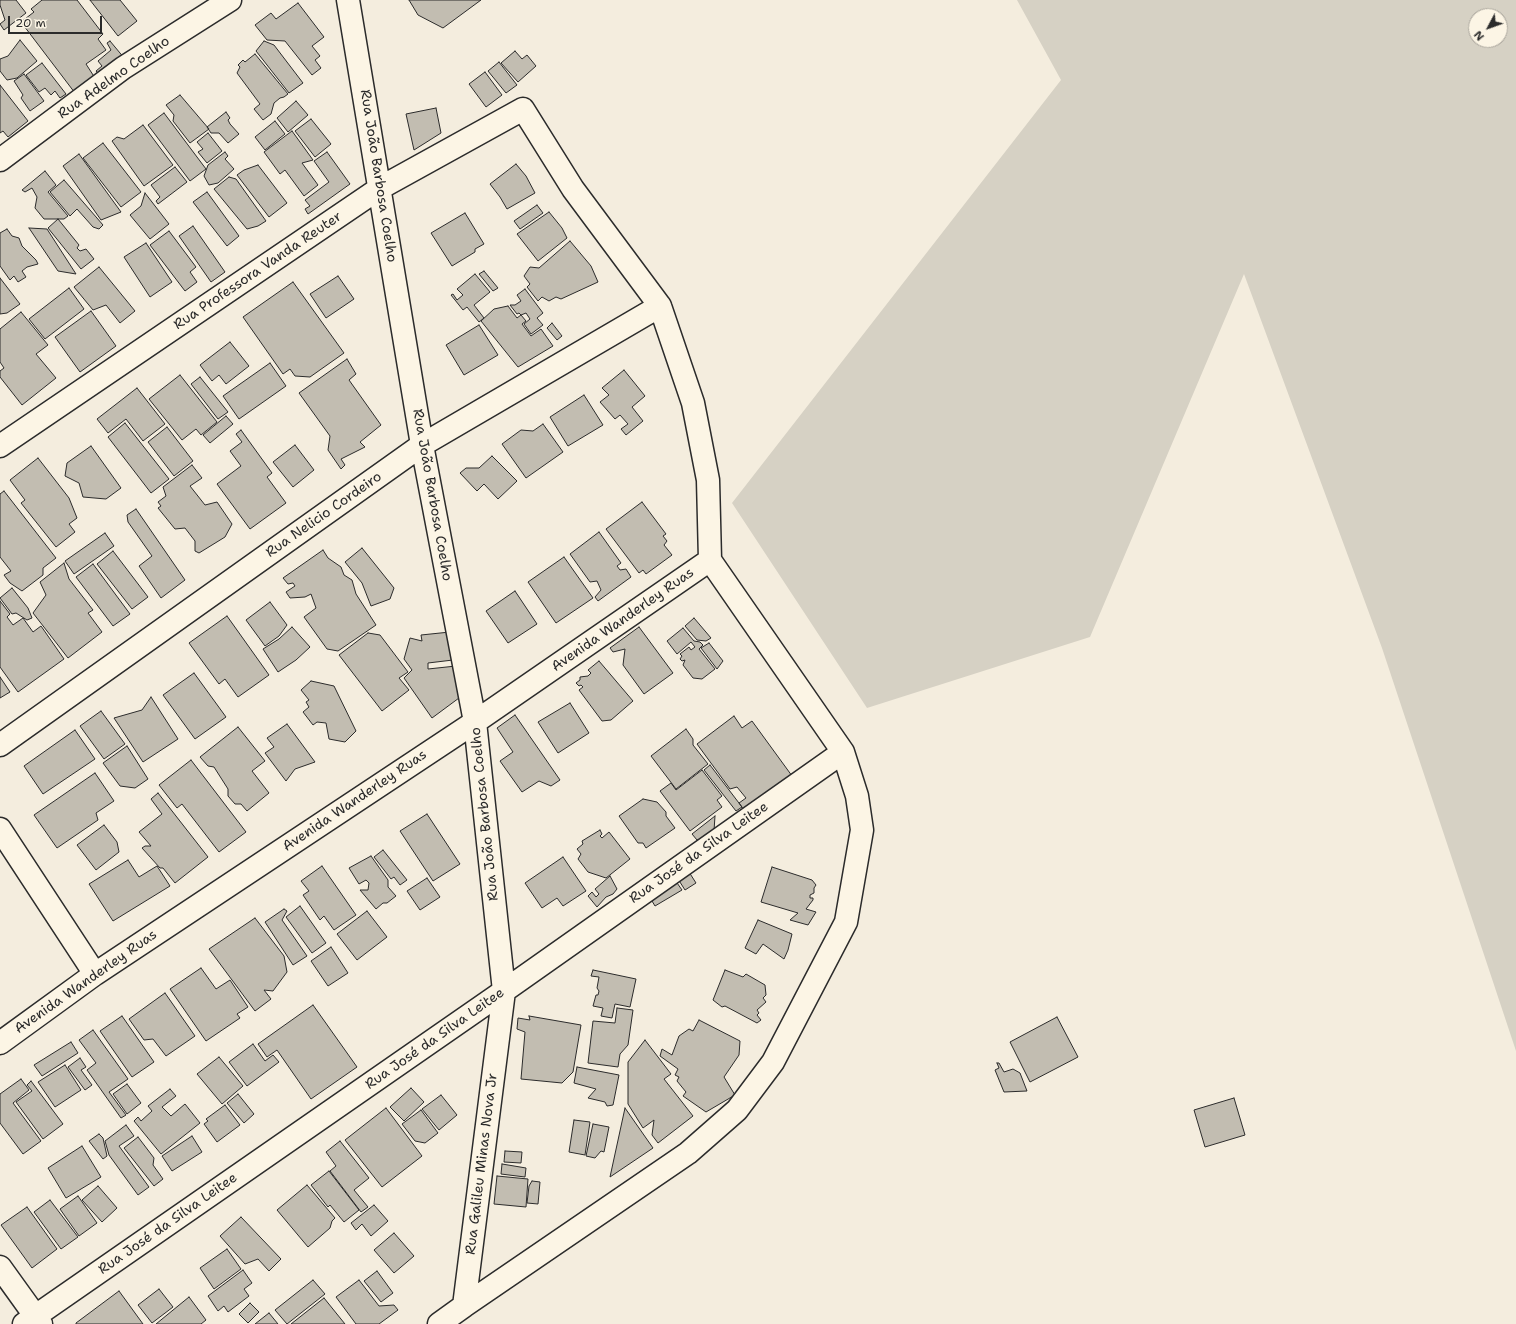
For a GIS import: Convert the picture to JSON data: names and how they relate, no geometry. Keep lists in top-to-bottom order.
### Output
{
  "streets": {
    "street": [
      "Rua Adelmo Coelho",
      "Rua João Barbosa Coelho",
      "Rua Professora Vanda Reuter",
      "Rua Nelicio Cordeiro",
      "Avenida Wanderley Ruas",
      "Rua José da Silva Leitee",
      "Rua Galileu Minas Nova Jr"
    ]
  },
  "crossings": [
    ["Rua João Barbosa Coelho", "Rua Professora Vanda Reuter"],
    ["Rua João Barbosa Coelho", "Rua Nelicio Cordeiro"],
    ["Rua João Barbosa Coelho", "Avenida Wanderley Ruas"],
    ["Rua João Barbosa Coelho", "Rua José da Silva Leitee"],
    ["Rua João Barbosa Coelho", "Rua Galileu Minas Nova Jr"],
    ["Rua Professora Vanda Reuter", "Rua Nelicio Cordeiro"],
    ["Rua José da Silva Leitee", "Rua Galileu Minas Nova Jr"]
  ],
  "scale_bar": "20 m",
  "north": "bottom left"
}
